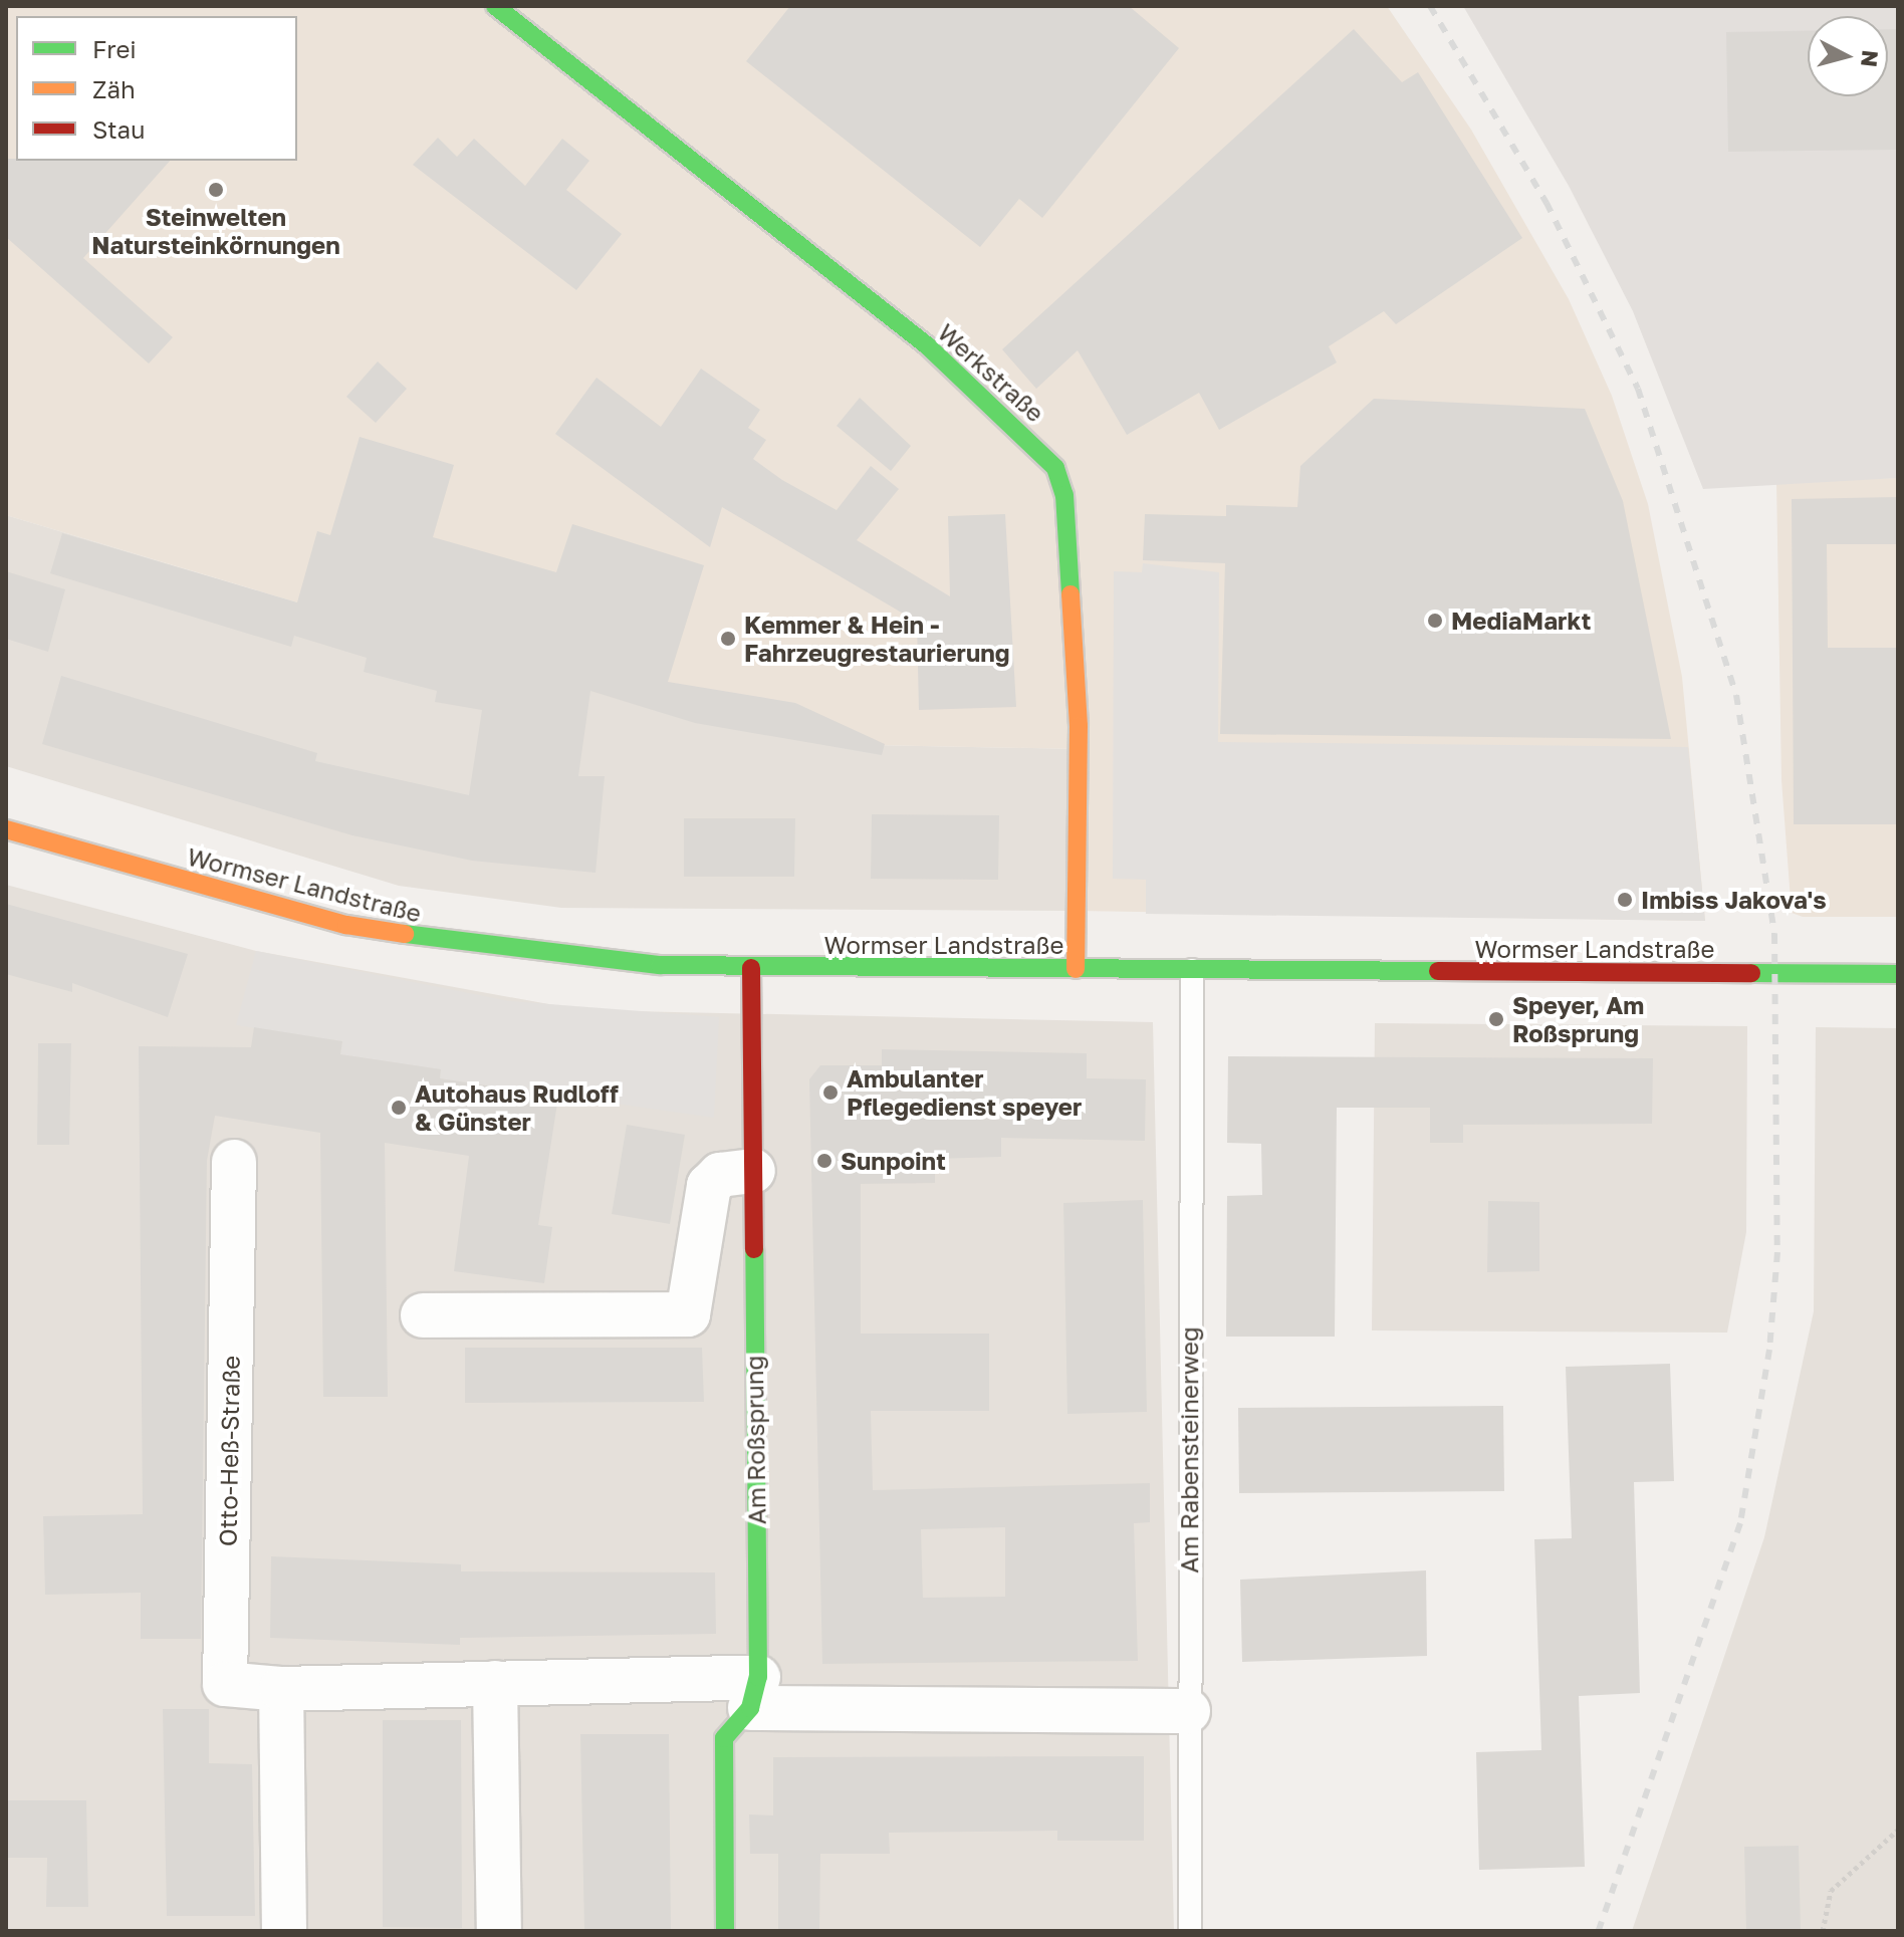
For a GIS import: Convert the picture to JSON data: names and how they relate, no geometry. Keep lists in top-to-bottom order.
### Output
{
  "streets": {
    "street": [
      "Werkstraße",
      "Wormser Landstraße",
      "Am Roßsprung",
      "Otto-Heß-Straße"
    ],
    "lane": ["Am Rabensteinerweg"]
  },
  "crossings": [
    ["Werkstraße", "Wormser Landstraße"],
    ["Wormser Landstraße", "Am Roßsprung"],
    ["Wormser Landstraße", "Am Rabensteinerweg"],
    ["Am Roßsprung", "Otto-Heß-Straße"]
  ],
  "places": [
    "Steinwelten Natursteinkörnungen",
    "MediaMarkt",
    "Kemmer & Hein - Fahrzeugrestaurierung",
    "Imbiss Jakova's",
    "Speyer, Am Roßsprung",
    "Ambulanter Pflegedienst speyer",
    "Autohaus Rudloff & Günster",
    "Sunpoint"
  ],
  "legend": ["Frei", "Zäh", "Stau"],
  "north": "right"
}
